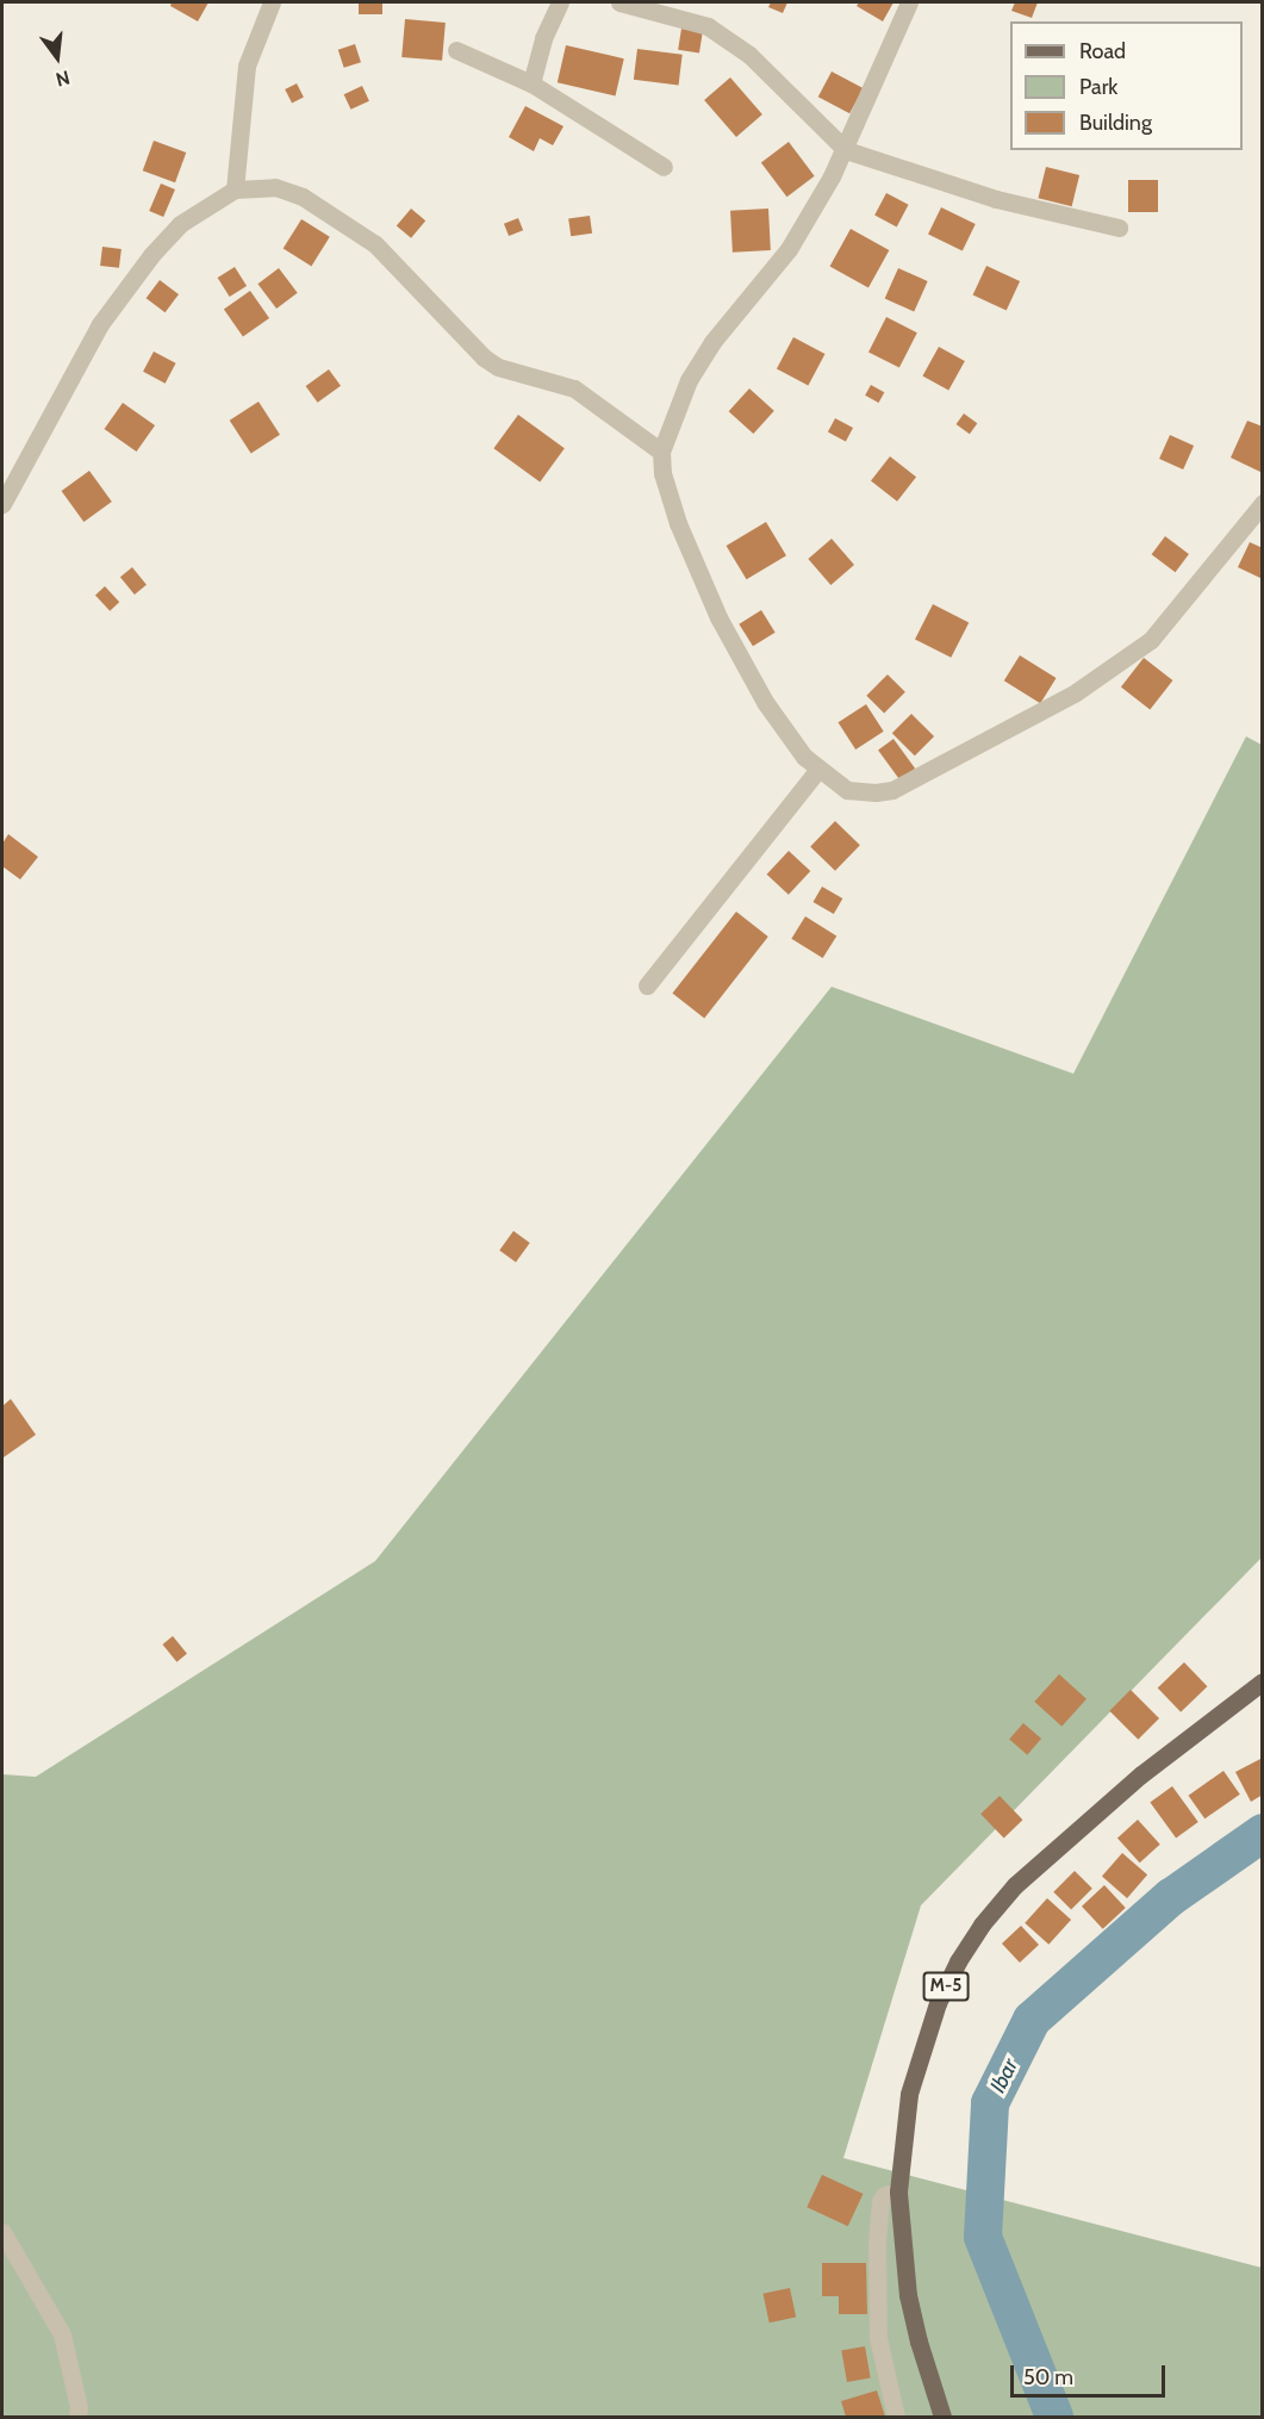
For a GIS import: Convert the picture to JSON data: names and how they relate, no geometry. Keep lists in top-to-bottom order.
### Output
{
  "streets": {
    "main road": ["M-5"]
  },
  "water": ["Ibar"],
  "legend": ["Road", "Park", "Building"],
  "scale_bar": "50 m",
  "north": "bottom"
}
